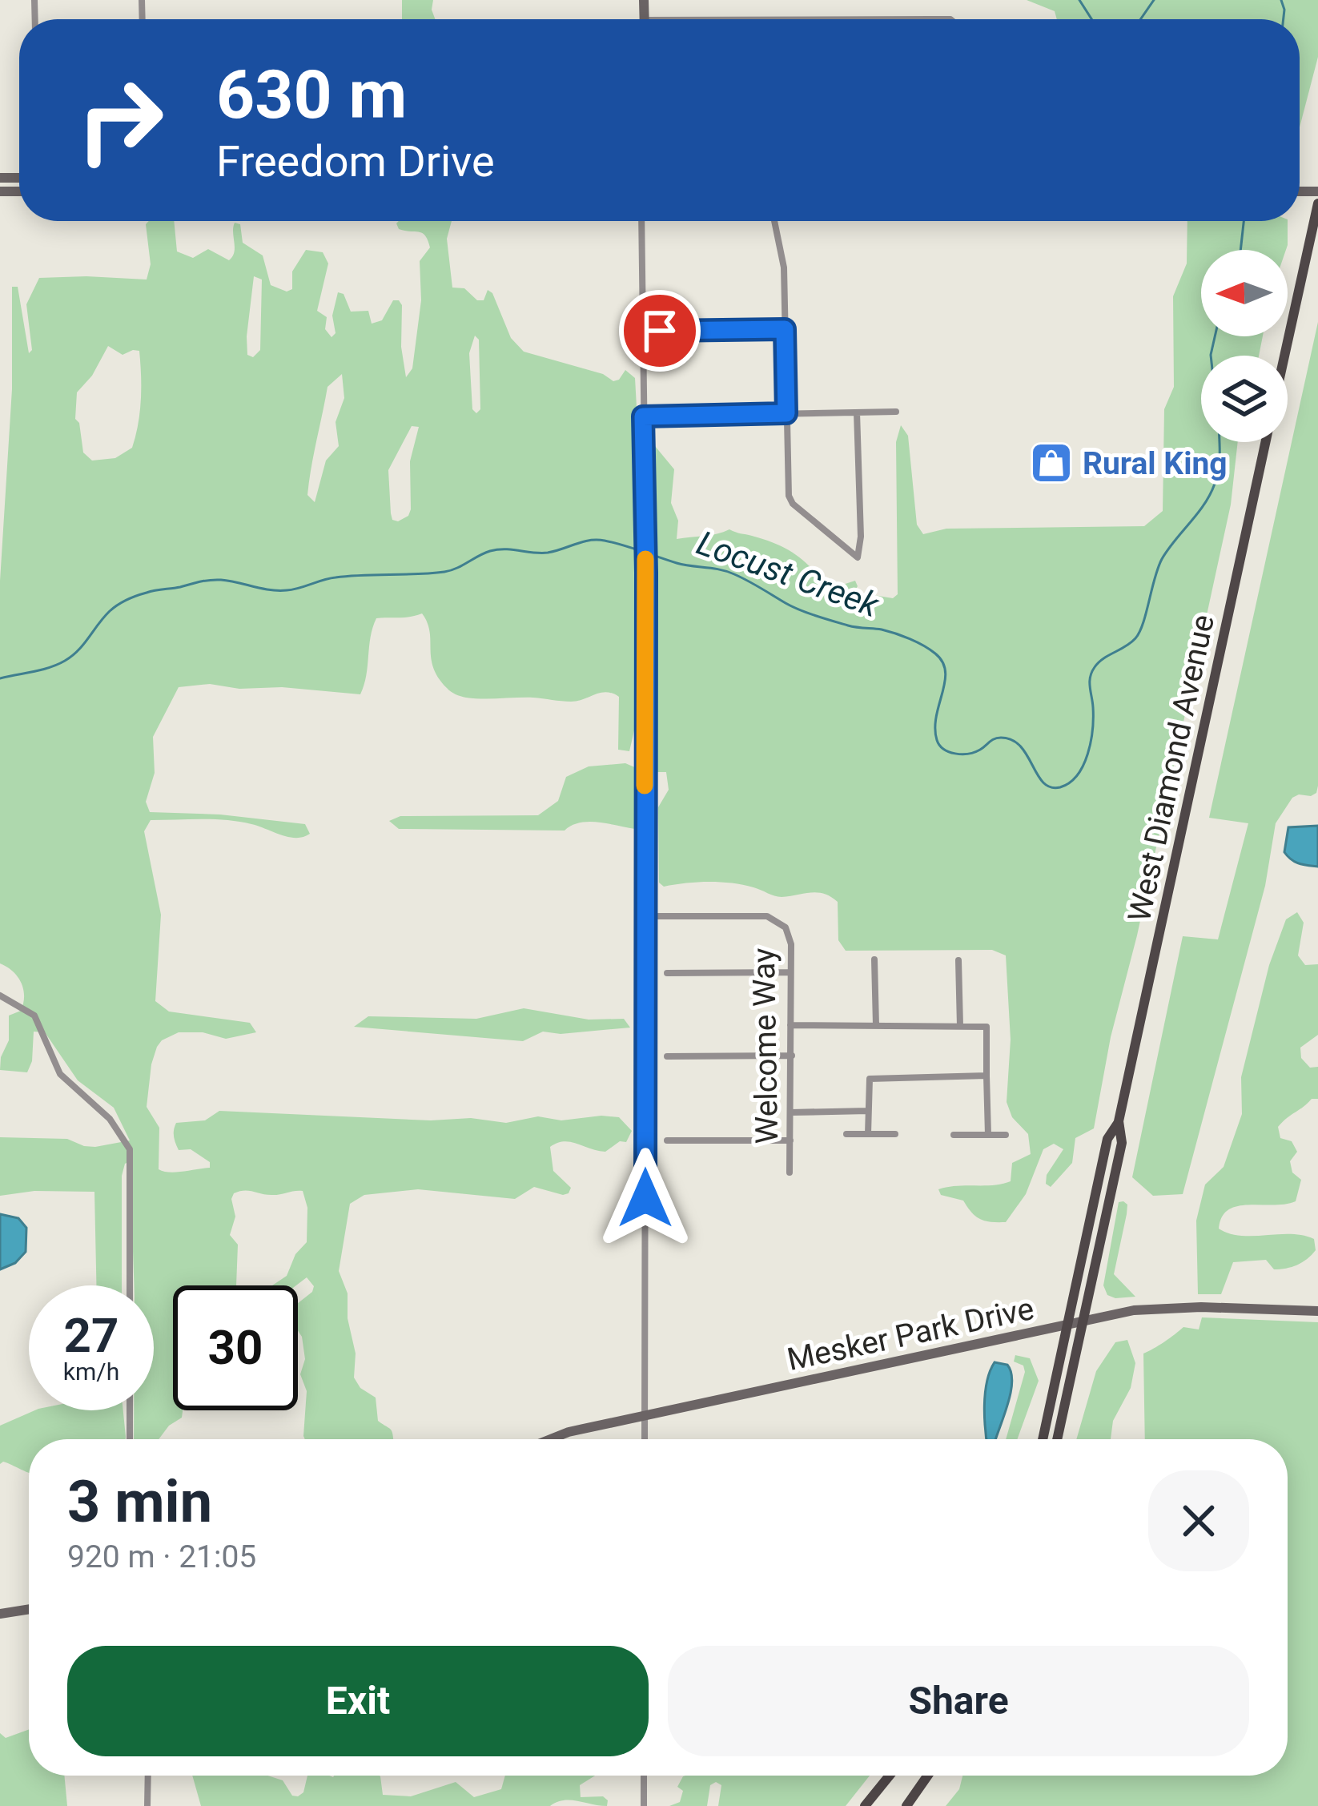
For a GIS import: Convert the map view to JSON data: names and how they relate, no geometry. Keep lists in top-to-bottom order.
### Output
{
  "streets": {
    "main road": ["West Diamond Avenue"],
    "street": ["Welcome Way", "Mesker Park Drive"]
  },
  "crossings": [
    ["West Diamond Avenue", "Mesker Park Drive"]
  ],
  "water": ["Locust Creek"],
  "places": {
    "shop": ["Rural King"]
  },
  "north": "left",
  "page": {
    "turn": ["630 m", "Freedom Drive"],
    "speed": "27 km/h",
    "limit": "30",
    "heading": ["3 min", "920 m · 21:05"],
    "buttons": ["Exit", "Share"]
  }
}
